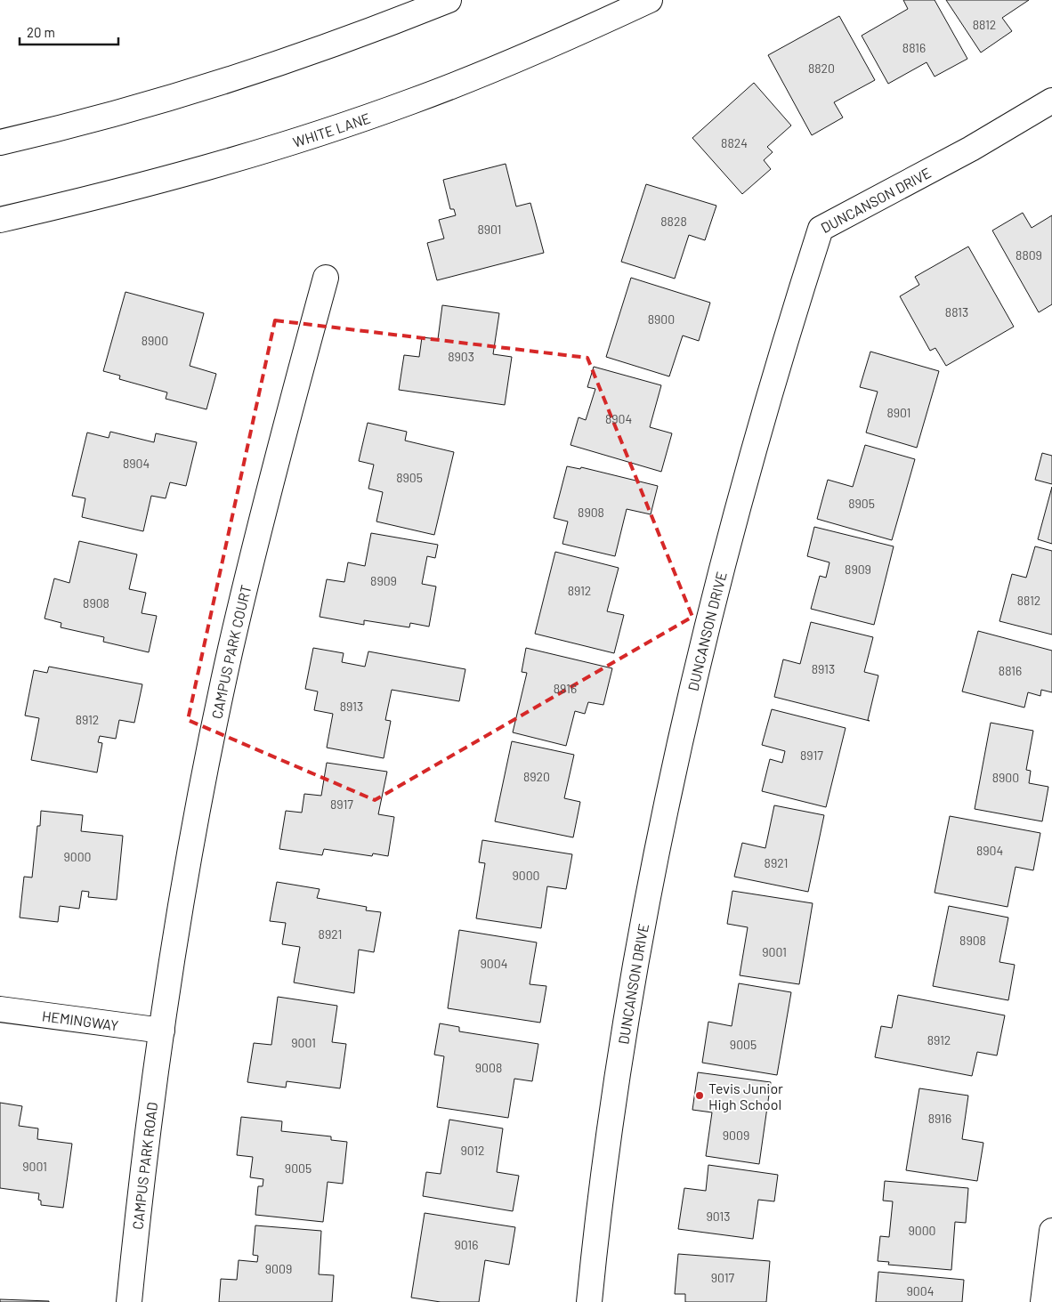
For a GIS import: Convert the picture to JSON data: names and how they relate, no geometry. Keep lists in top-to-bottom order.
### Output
{
  "streets": {
    "street": [
      "WHITE LANE",
      "DUNCANSON DRIVE",
      "CAMPUS PARK COURT",
      "HEMINGWAY",
      "CAMPUS PARK ROAD"
    ]
  },
  "crossings": [
    ["CAMPUS PARK COURT", "HEMINGWAY"],
    ["CAMPUS PARK COURT", "CAMPUS PARK ROAD"],
    ["HEMINGWAY", "CAMPUS PARK ROAD"]
  ],
  "places": ["Tevis Junior High School"],
  "house_numbers": [
    "8812",
    "8816",
    "8820",
    "8824",
    "8828",
    "8901",
    "8809",
    "8813",
    "8900",
    "8900",
    "8903",
    "8901",
    "8904",
    "8904",
    "8905",
    "8905",
    "8908",
    "8909",
    "8909",
    "8912",
    "8812",
    "8908",
    "8913",
    "8816",
    "8916",
    "8913",
    "8912",
    "8917",
    "8920",
    "8900",
    "8917",
    "8904",
    "9000",
    "8921",
    "9000",
    "8921",
    "8908",
    "9001",
    "9004",
    "8912",
    "9001",
    "9005",
    "9008",
    "8916",
    "9009",
    "9012",
    "9001",
    "9005",
    "9013",
    "9000",
    "9016",
    "9009",
    "9017",
    "9004"
  ],
  "scale_bar": "20 m"
}
